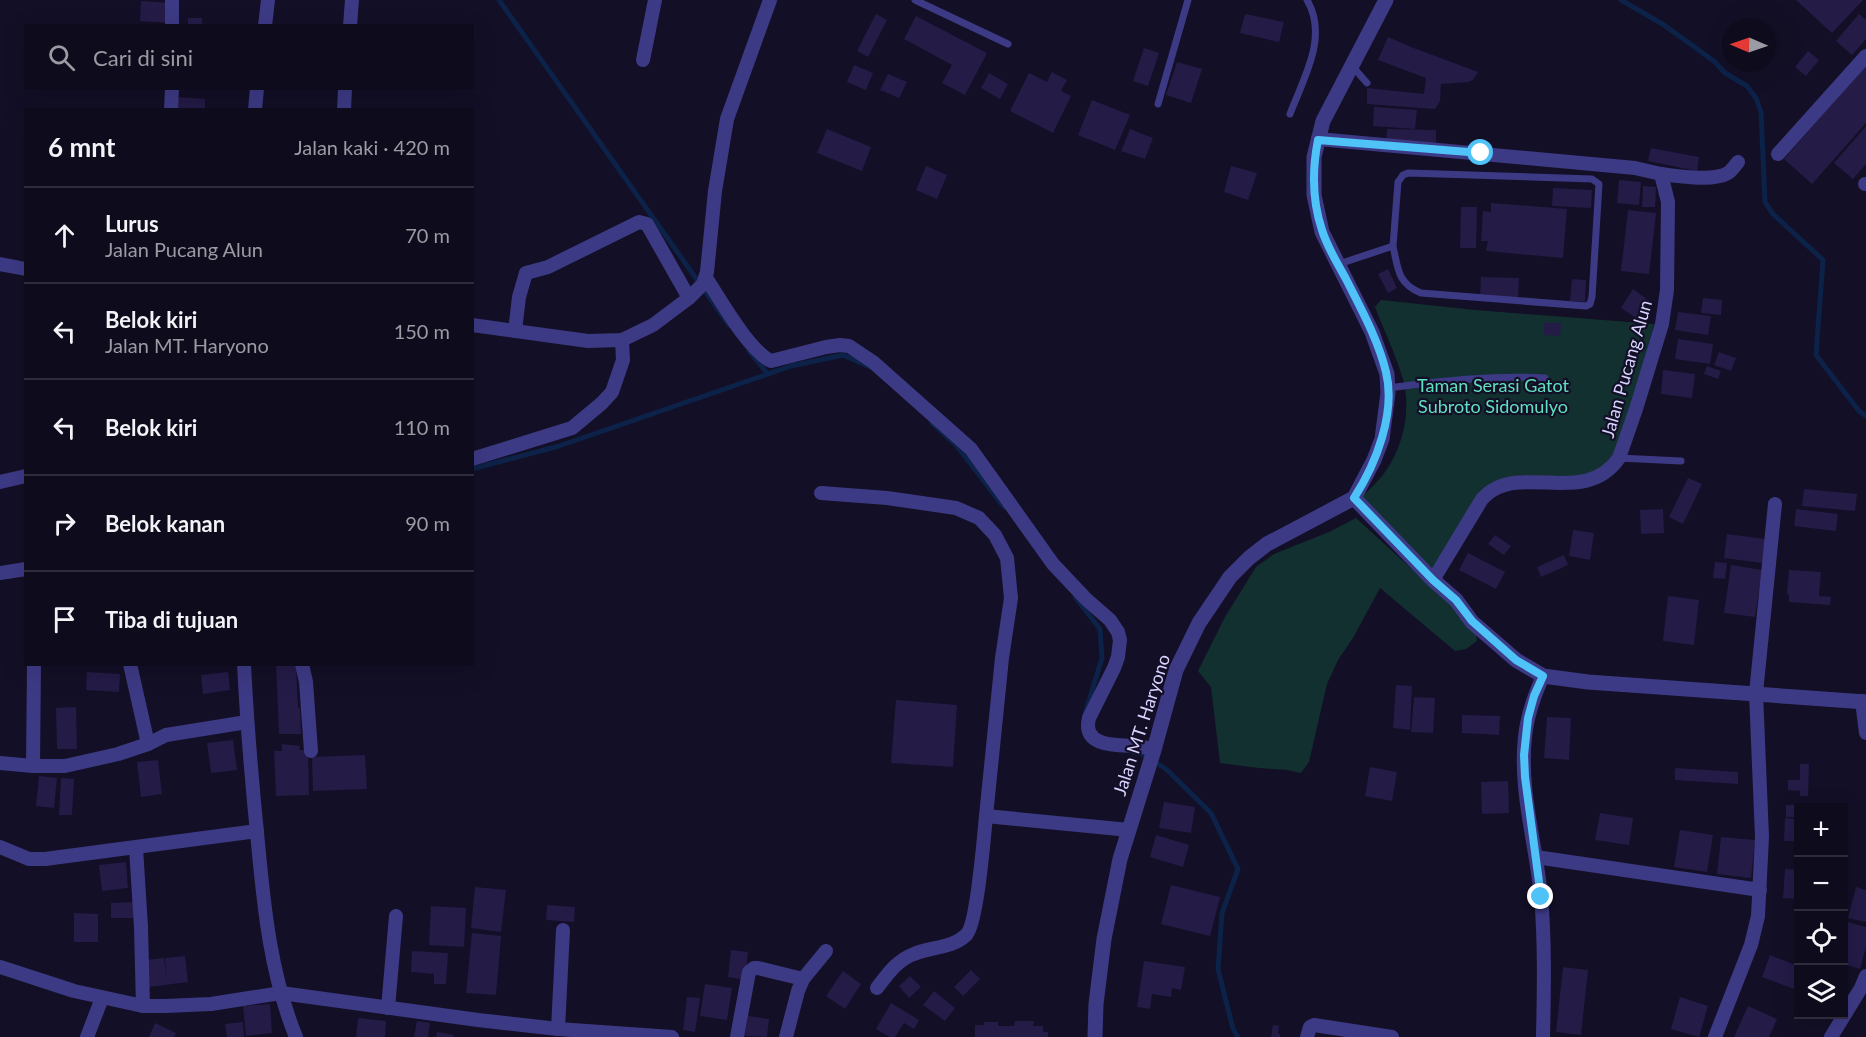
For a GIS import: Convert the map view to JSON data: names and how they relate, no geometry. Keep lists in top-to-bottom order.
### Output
{
  "streets": {
    "street": ["Jalan Pucang Alun", "Jalan MT. Haryono"]
  },
  "parks": ["Taman Serasi Gatot Subroto Sidomulyo"],
  "north": "left",
  "page": {
    "search": "Cari di sini",
    "heading": ["6 mnt", "Jalan kaki · 420 m"],
    "list": [
      ["Lurus", "Jalan Pucang Alun", "70 m"],
      ["Belok kiri", "Jalan MT. Haryono", "150 m"],
      ["Belok kiri", "110 m"],
      ["Belok kanan", "90 m"],
      "Tiba di tujuan"
    ],
    "map_buttons": ["+", "−"]
  }
}
